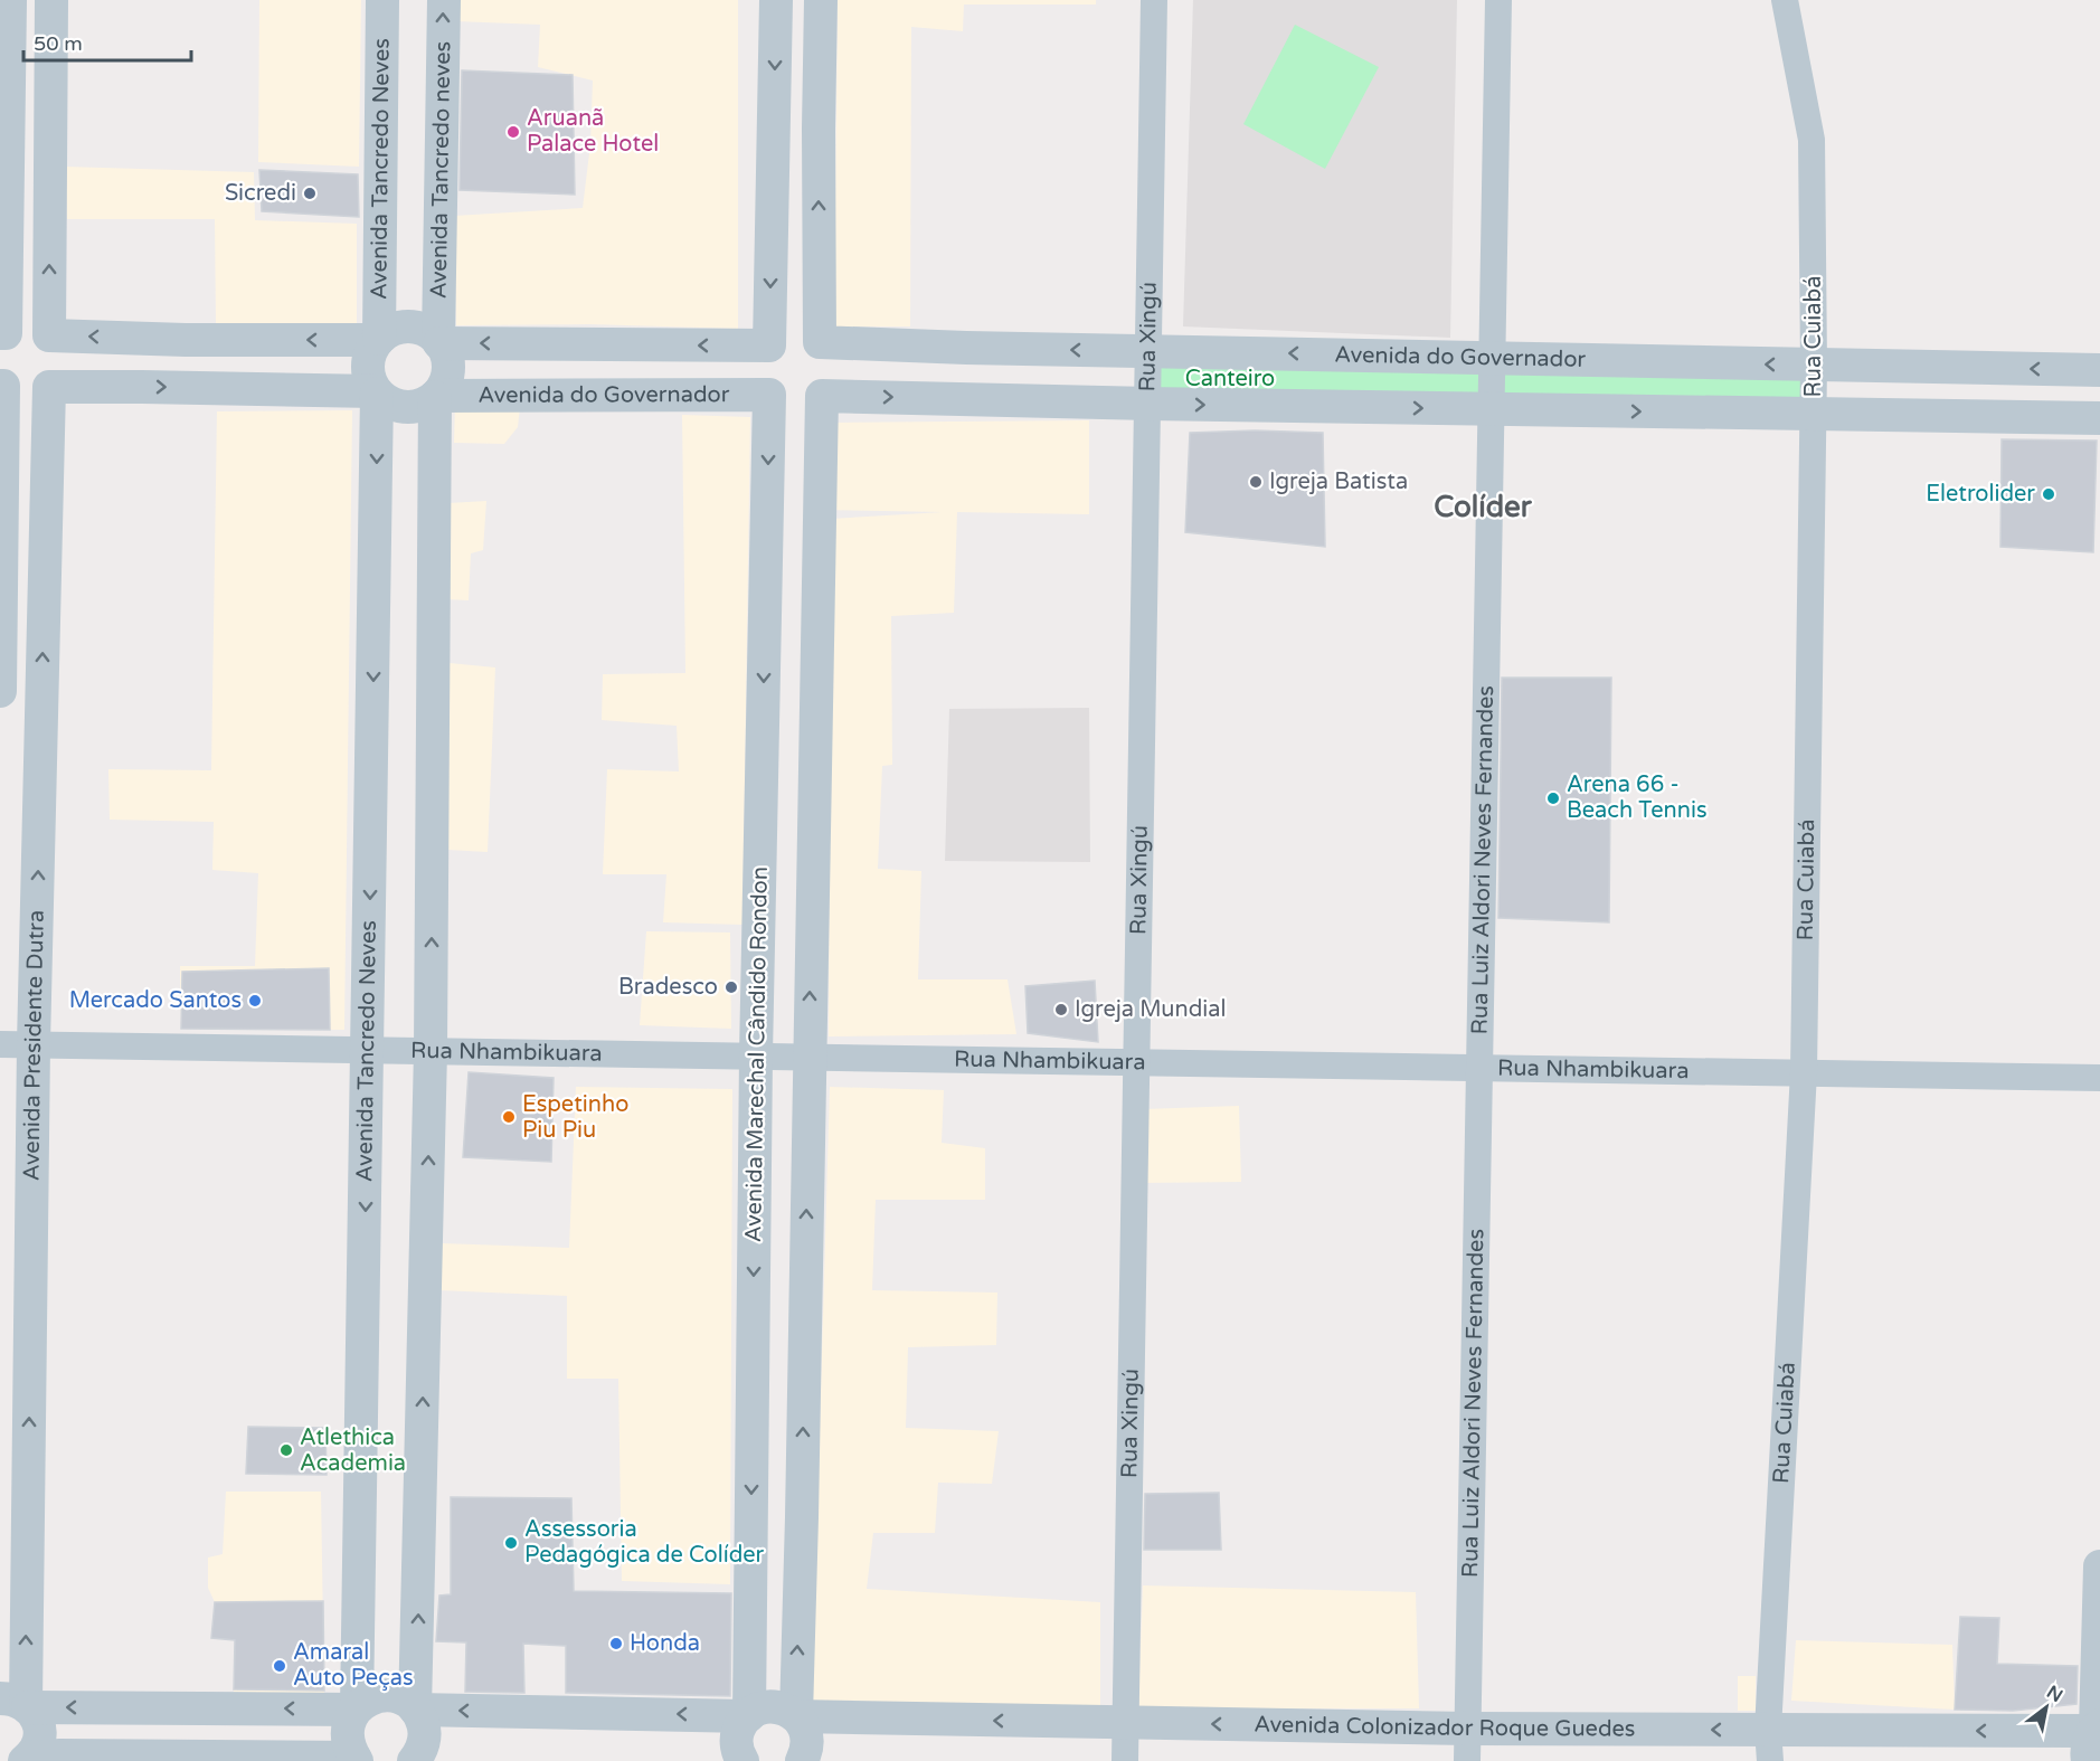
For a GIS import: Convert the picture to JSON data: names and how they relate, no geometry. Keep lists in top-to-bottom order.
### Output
{
  "streets": {
    "street": [
      "Avenida Tancredo Neves",
      "Avenida Tancredo neves",
      "Rua Cuiabá",
      "Rua Xingú",
      "Avenida do Governador",
      "Rua Luiz Aldori Neves Fernandes",
      "Avenida Presidente Dutra",
      "Rua Nhambikuara",
      "Avenida Marechal Cândido Rondon",
      "Avenida Colonizador Roque Guedes"
    ]
  },
  "crossings": [
    ["Avenida Tancredo Neves", "Avenida Tancredo neves"],
    ["Avenida Tancredo Neves", "Avenida do Governador"],
    ["Avenida Tancredo Neves", "Rua Nhambikuara"],
    ["Avenida Tancredo neves", "Avenida do Governador"],
    ["Rua Cuiabá", "Avenida do Governador"],
    ["Rua Cuiabá", "Rua Nhambikuara"],
    ["Rua Cuiabá", "Avenida Colonizador Roque Guedes"],
    ["Rua Xingú", "Avenida do Governador"],
    ["Rua Xingú", "Rua Nhambikuara"],
    ["Rua Xingú", "Avenida Colonizador Roque Guedes"],
    ["Avenida do Governador", "Rua Luiz Aldori Neves Fernandes"],
    ["Avenida do Governador", "Avenida Marechal Cândido Rondon"],
    ["Rua Luiz Aldori Neves Fernandes", "Rua Nhambikuara"],
    ["Rua Luiz Aldori Neves Fernandes", "Avenida Colonizador Roque Guedes"],
    ["Avenida Presidente Dutra", "Rua Nhambikuara"],
    ["Rua Nhambikuara", "Avenida Marechal Cândido Rondon"],
    ["Avenida Marechal Cândido Rondon", "Avenida Colonizador Roque Guedes"]
  ],
  "one_way": ["Avenida Tancredo neves", "Avenida Presidente Dutra", "Avenida Colonizador Roque Guedes"],
  "districts": ["Colíder"],
  "parks": ["Canteiro"],
  "places": [
    "Aruanã Palace Hotel",
    "Sicredi",
    "Igreja Batista",
    "Eletrolider",
    "Arena 66 - Beach Tennis",
    "Bradesco",
    "Mercado Santos",
    "Igreja Mundial",
    "Espetinho Piu Piu",
    "Atlethica Academia",
    "Assessoria Pedagógica de Colíder",
    "Honda",
    "Amaral Auto Peças"
  ],
  "scale_bar": "50 m",
  "north": "top right"
}
